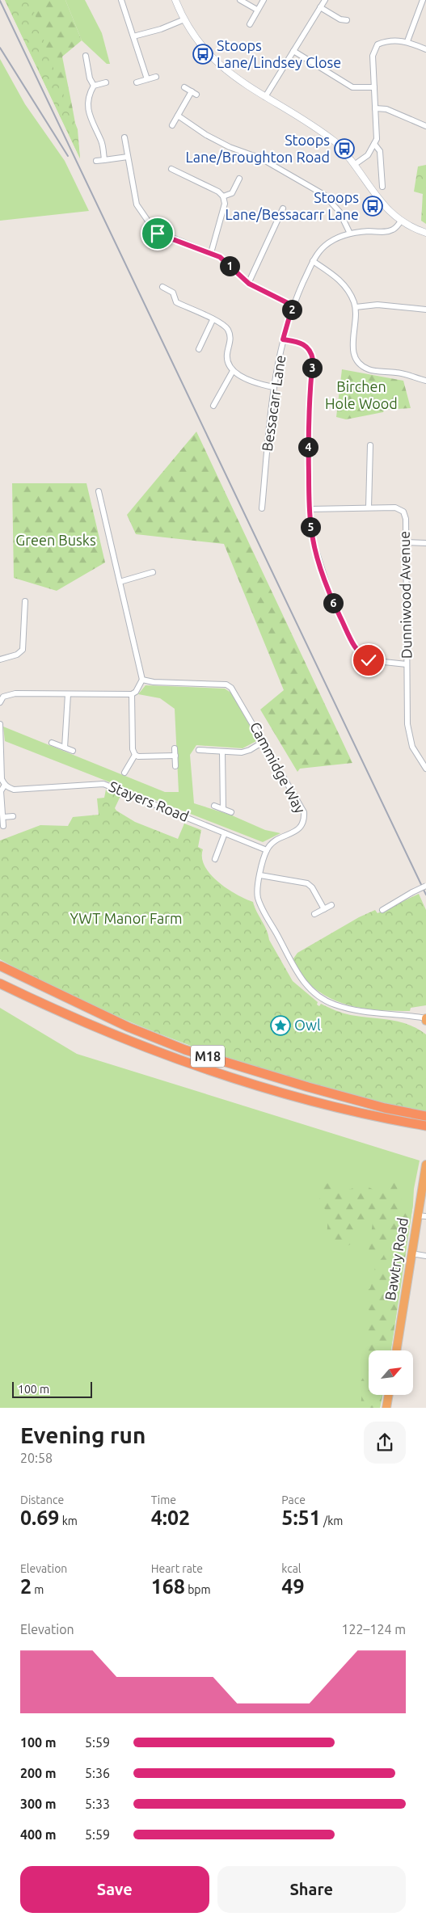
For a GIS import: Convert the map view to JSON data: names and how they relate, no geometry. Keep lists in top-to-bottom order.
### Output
{
  "streets": {
    "highway": ["M18", "Bawtry Road"],
    "street": [
      "Bessacarr Lane",
      "Dunniwood Avenue",
      "Cammidge Way",
      "Stayers Road"
    ]
  },
  "crossings": [
    ["Cammidge Way", "Stayers Road"]
  ],
  "parks": ["Birchen Hole Wood", "Green Busks", "YWT Manor Farm"],
  "places": {
    "bus stop": ["Stoops Lane/Lindsey Close", "Stoops Lane/Broughton Road", "Stoops Lane/Bessacarr Lane"],
    "place": ["Owl"]
  },
  "scale_bar": "100 m",
  "north": "top right",
  "page": {
    "pins": [
      "1",
      "2",
      "3",
      "4",
      "5",
      "6"
    ],
    "scale": "100 m",
    "heading": ["Evening run", "20:58"],
    "stats": [
      ["Distance", "0.69 km"],
      ["Time", "4:02"],
      ["Pace", "5:51 /km"],
      ["Elevation", "2 m"],
      ["Heart rate", "168 bpm"],
      ["kcal", "49"]
    ],
    "chart": ["Elevation", "122–124 m"],
    "list": [
      {
        "name": "100 m",
        "note": "5:59"
      },
      {
        "name": "200 m",
        "note": "5:36"
      },
      {
        "name": "300 m",
        "note": "5:33"
      },
      {
        "name": "400 m",
        "note": "5:59"
      }
    ],
    "buttons": ["Save", "Share"]
  }
}
